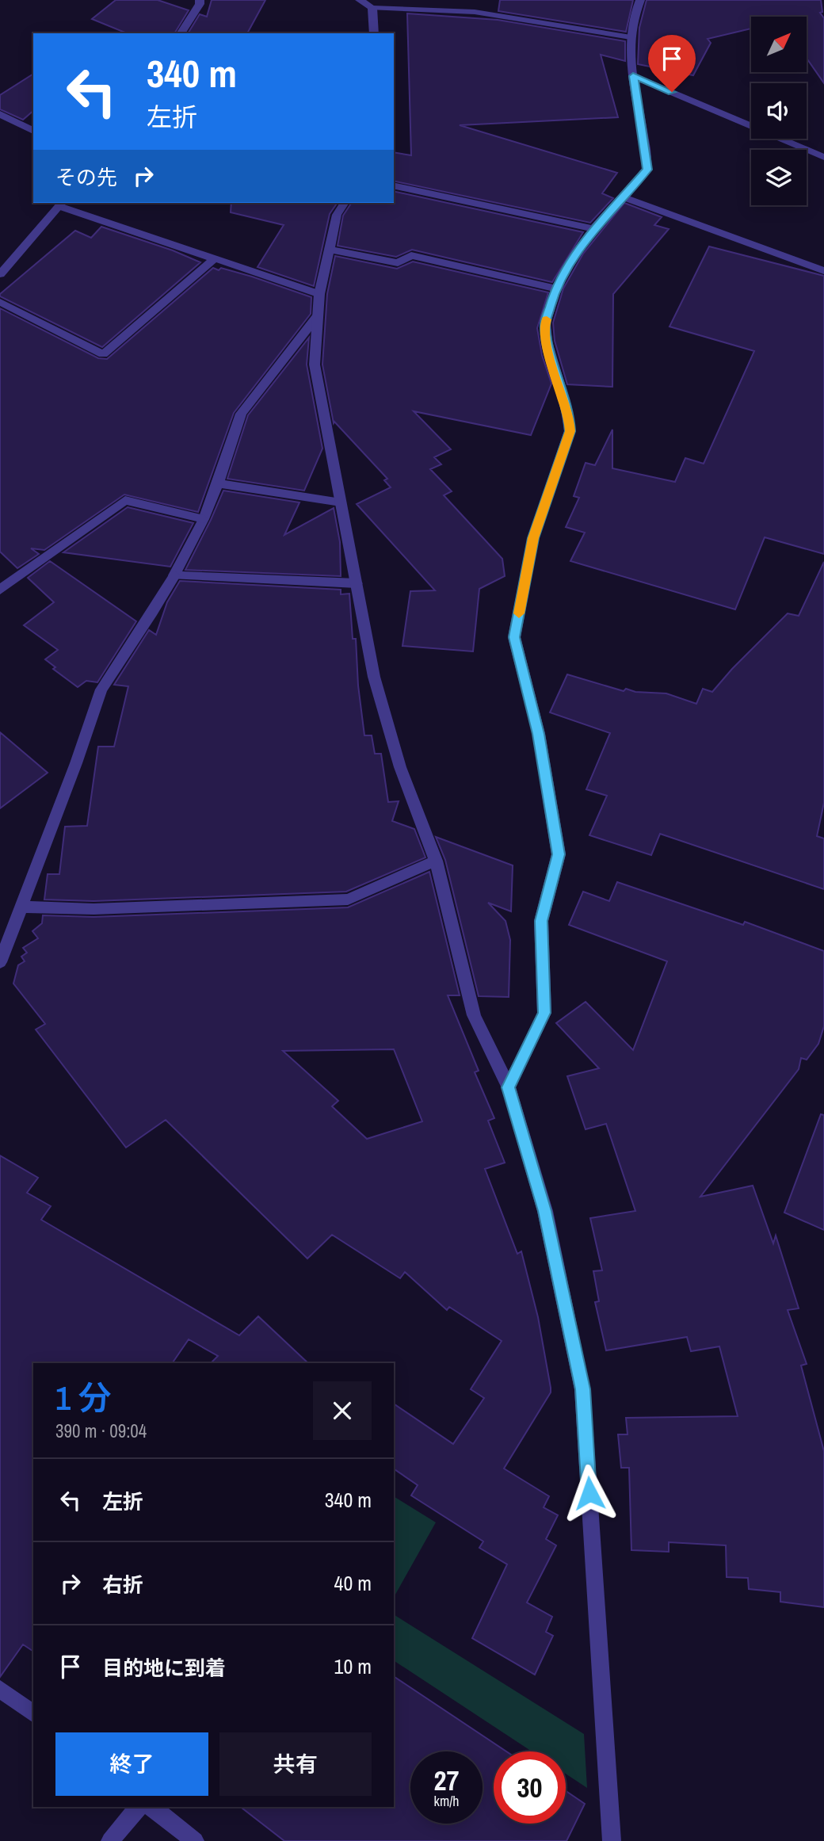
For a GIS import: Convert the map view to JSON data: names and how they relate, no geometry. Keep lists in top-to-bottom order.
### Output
{
  "north": "top right",
  "page": {
    "turn": ["340 m", "左折"],
    "then": "その先",
    "heading": ["1 分", "390 m · 09:04"],
    "list": [
      {
        "name": "左折",
        "value": "340 m"
      },
      {
        "name": "右折",
        "value": "40 m"
      },
      {
        "name": "目的地に到着",
        "value": "10 m"
      }
    ],
    "buttons": ["終了", "共有"],
    "speed": "27 km/h",
    "limit": "30"
  }
}
